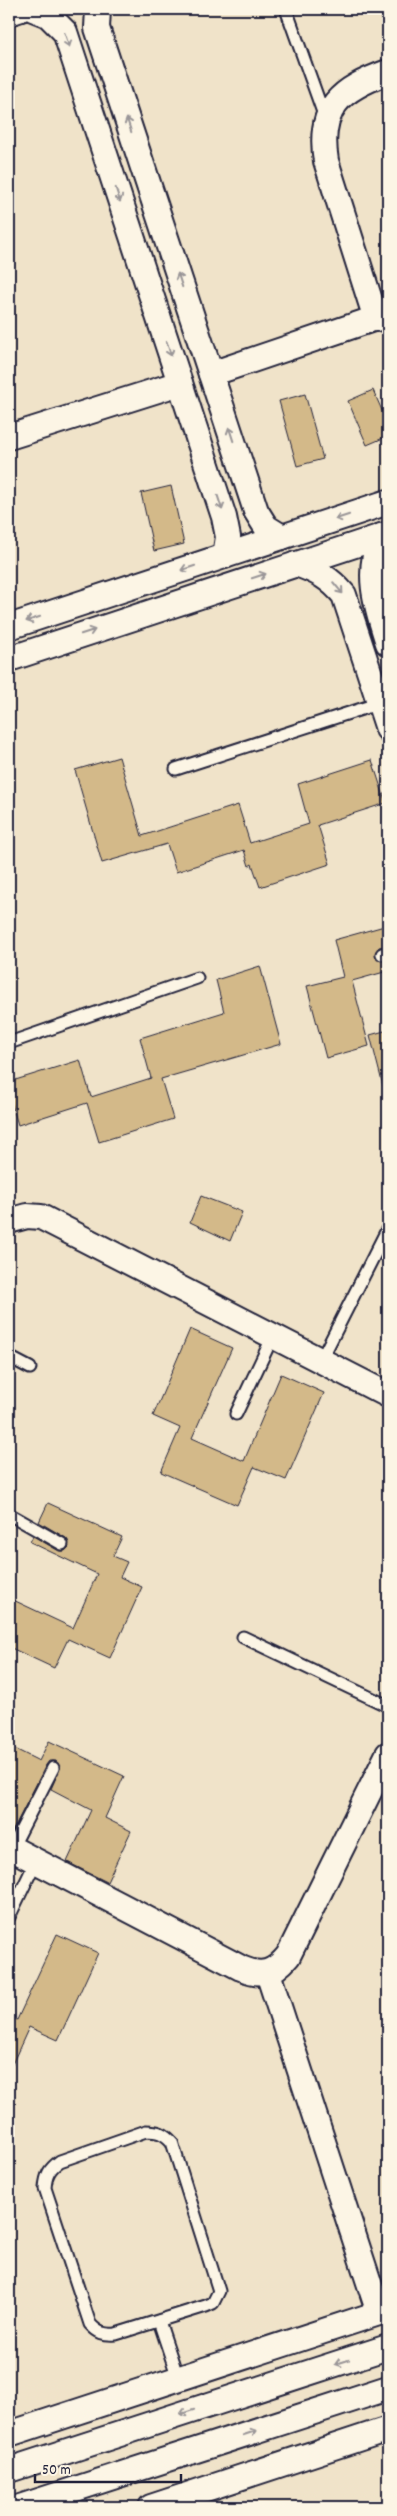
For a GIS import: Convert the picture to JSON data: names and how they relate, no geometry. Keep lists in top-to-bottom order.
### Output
{
  "scale_bar": "50 m"
}
